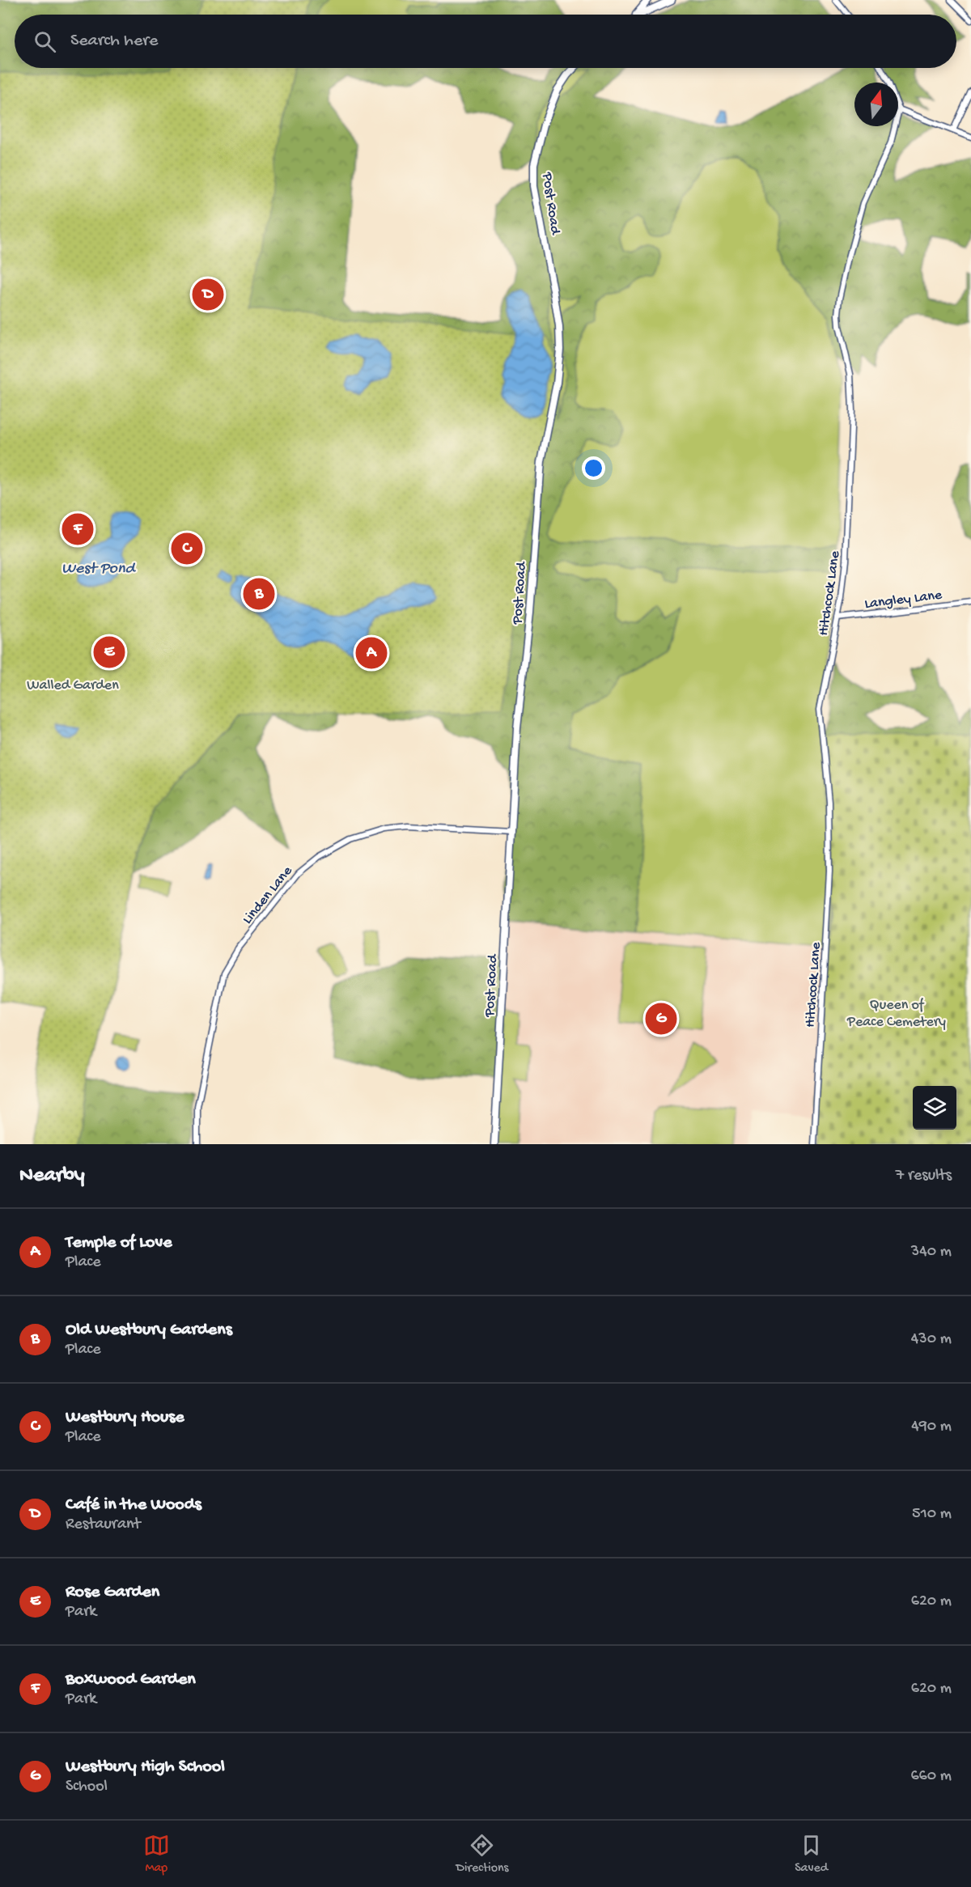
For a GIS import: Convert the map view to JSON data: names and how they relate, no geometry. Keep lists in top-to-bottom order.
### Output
{
  "streets": {
    "main road": ["Post Road"],
    "street": ["Hitchcock Lane", "Langley Lane", "Linden Lane"]
  },
  "crossings": [
    ["Post Road", "Linden Lane"],
    ["Hitchcock Lane", "Langley Lane"]
  ],
  "water": ["West Pond"],
  "parks": ["Walled Garden", "Queen of Peace Cemetery"],
  "north": "top",
  "page": {
    "search": "Search here",
    "pins": [
      "D",
      "F",
      "C",
      "B",
      "E",
      "A",
      "G"
    ],
    "heading": ["Nearby", "7 results"],
    "list": [
      {
        "mark": "A",
        "name": "Temple of Love",
        "note": "Place",
        "value": "340 m"
      },
      {
        "mark": "B",
        "name": "Old Westbury Gardens",
        "note": "Place",
        "value": "430 m"
      },
      {
        "mark": "C",
        "name": "Westbury House",
        "note": "Place",
        "value": "490 m"
      },
      {
        "mark": "D",
        "name": "Café in the Woods",
        "note": "Restaurant",
        "value": "510 m"
      },
      {
        "mark": "E",
        "name": "Rose Garden",
        "note": "Park",
        "value": "620 m"
      },
      {
        "mark": "F",
        "name": "Boxwood Garden",
        "note": "Park",
        "value": "620 m"
      },
      {
        "mark": "G",
        "name": "Westbury High School",
        "note": "School",
        "value": "660 m"
      }
    ],
    "nav": ["Map", "Directions", "Saved"]
  }
}
